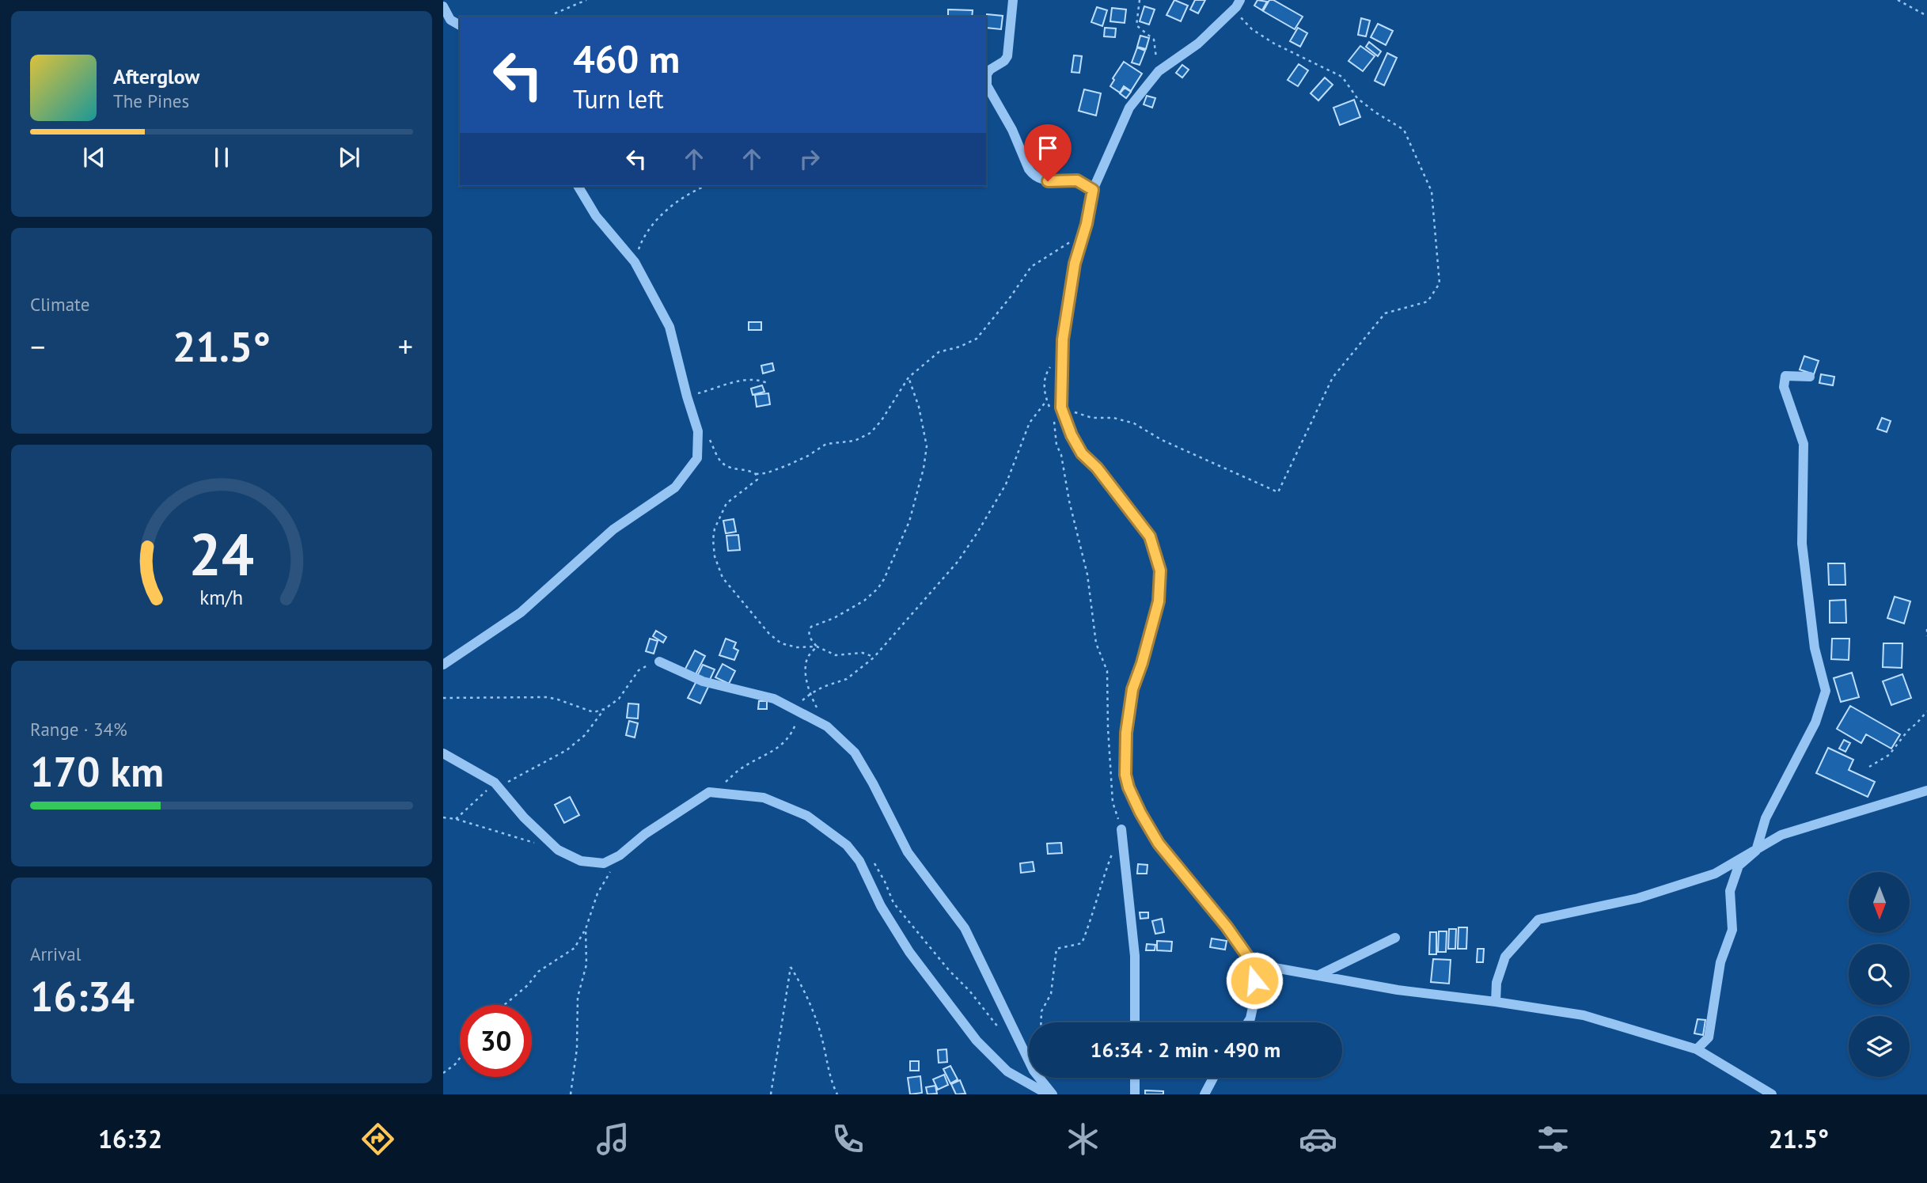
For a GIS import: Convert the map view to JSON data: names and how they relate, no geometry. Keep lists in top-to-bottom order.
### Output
{
  "north": "bottom",
  "page": {
    "turn": ["460 m", "Turn left"],
    "song": ["Afterglow", "The Pines"],
    "tile": [
      "Climate",
      ["Range · 34%", "170 km"],
      ["Arrival", "16:34"]
    ],
    "heat": ["−", "21.5°", "+"],
    "limit": "30",
    "trip": "16:34 · 2 min · 490 m",
    "tabs": ["16:32", "21.5°"],
    "gauge": ["24", "km/h"]
  }
}
